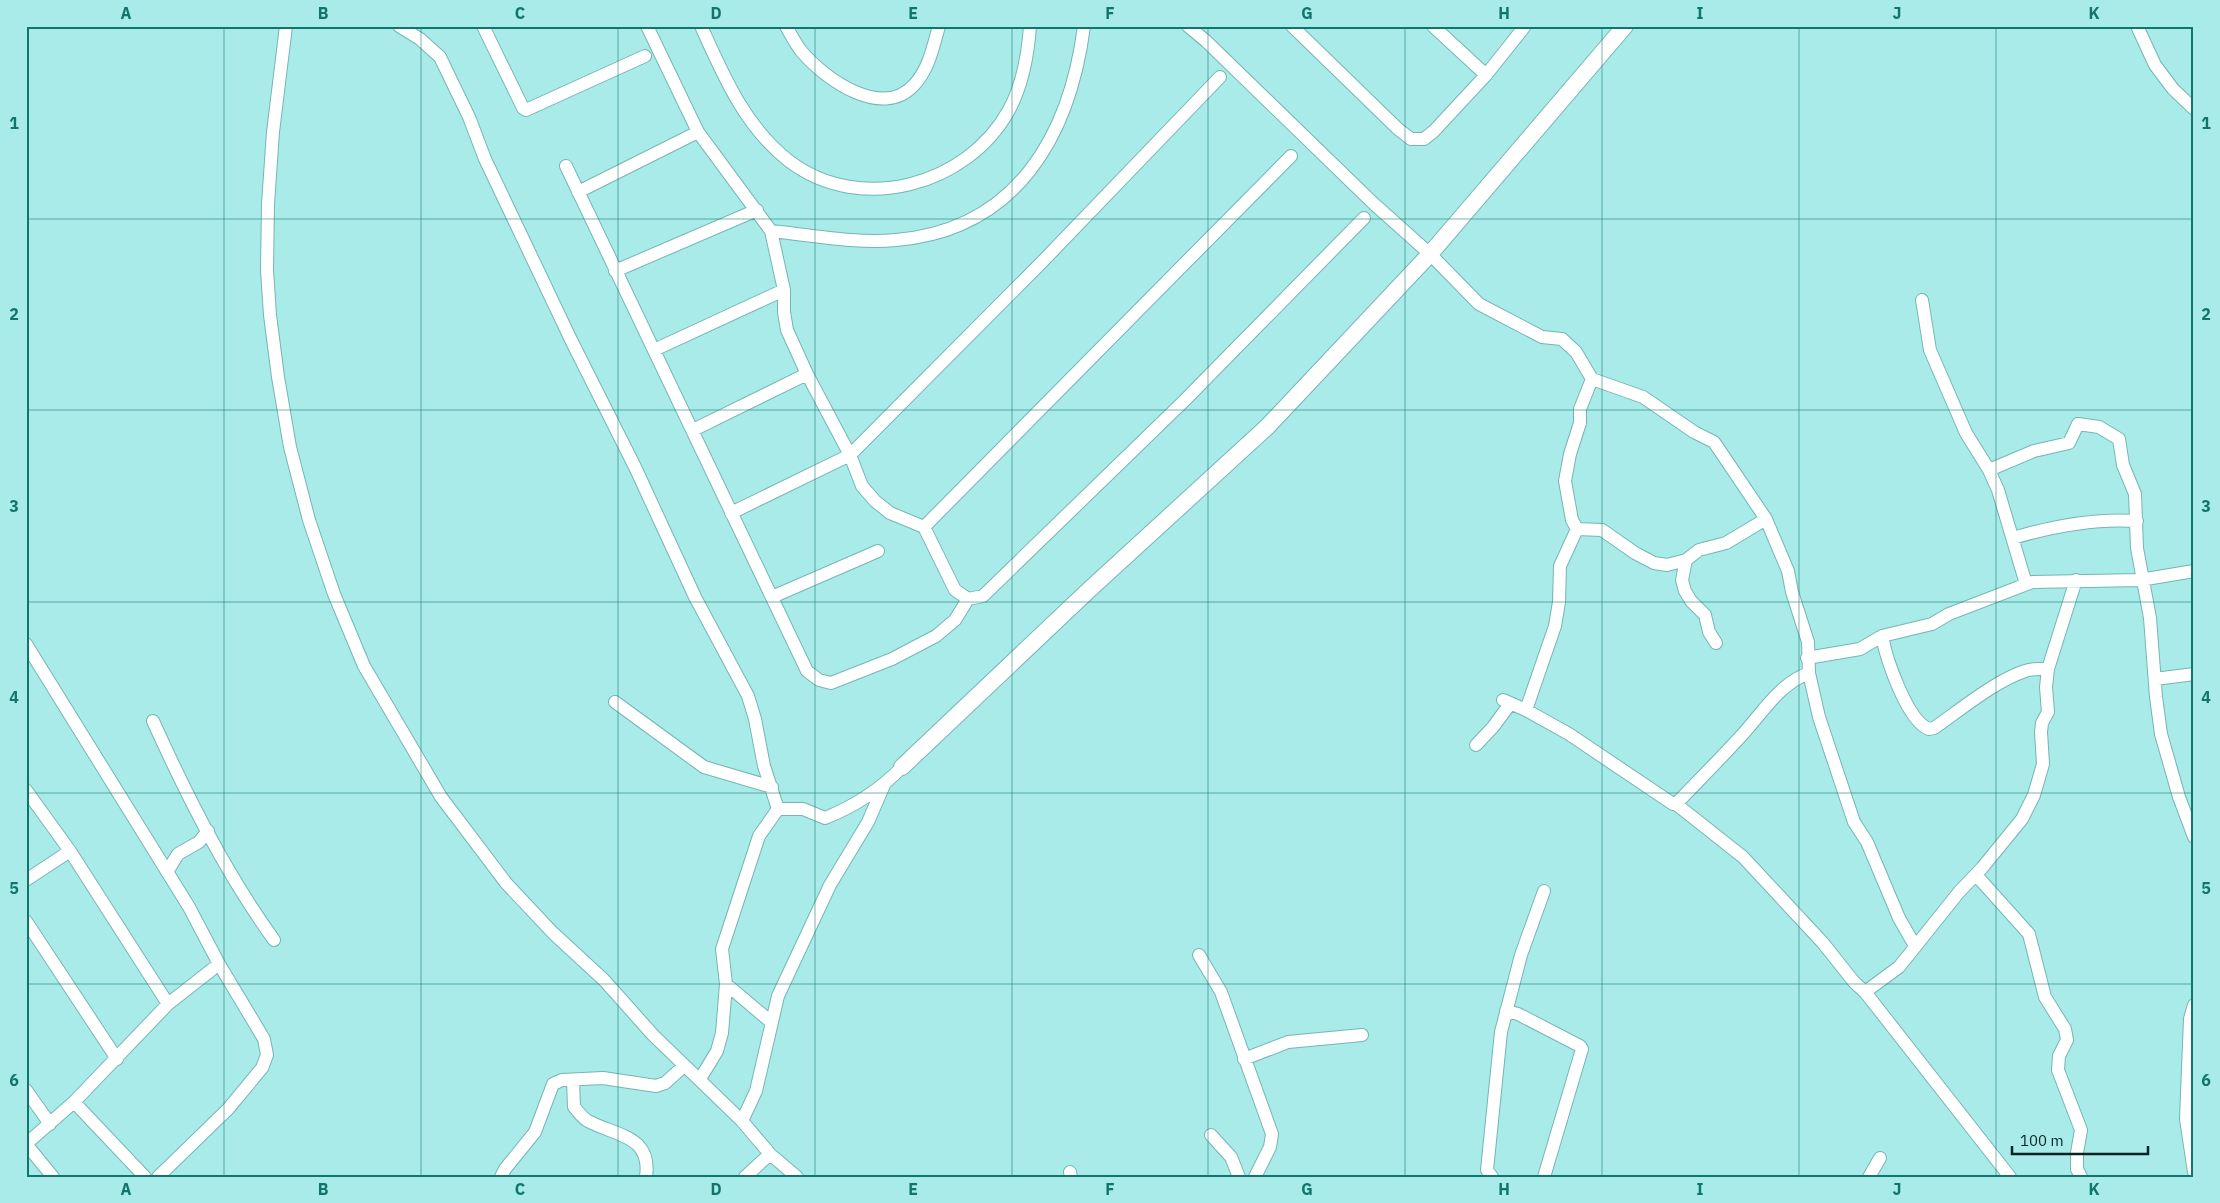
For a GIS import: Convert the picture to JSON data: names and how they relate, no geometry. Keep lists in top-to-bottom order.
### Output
{
  "scale_bar": "100 m",
  "grid": {
    "columns": [
      "A",
      "B",
      "C",
      "D",
      "E",
      "F",
      "G",
      "H",
      "I",
      "J",
      "K"
    ],
    "rows": [
      "1",
      "2",
      "3",
      "4",
      "5",
      "6"
    ]
  }
}
